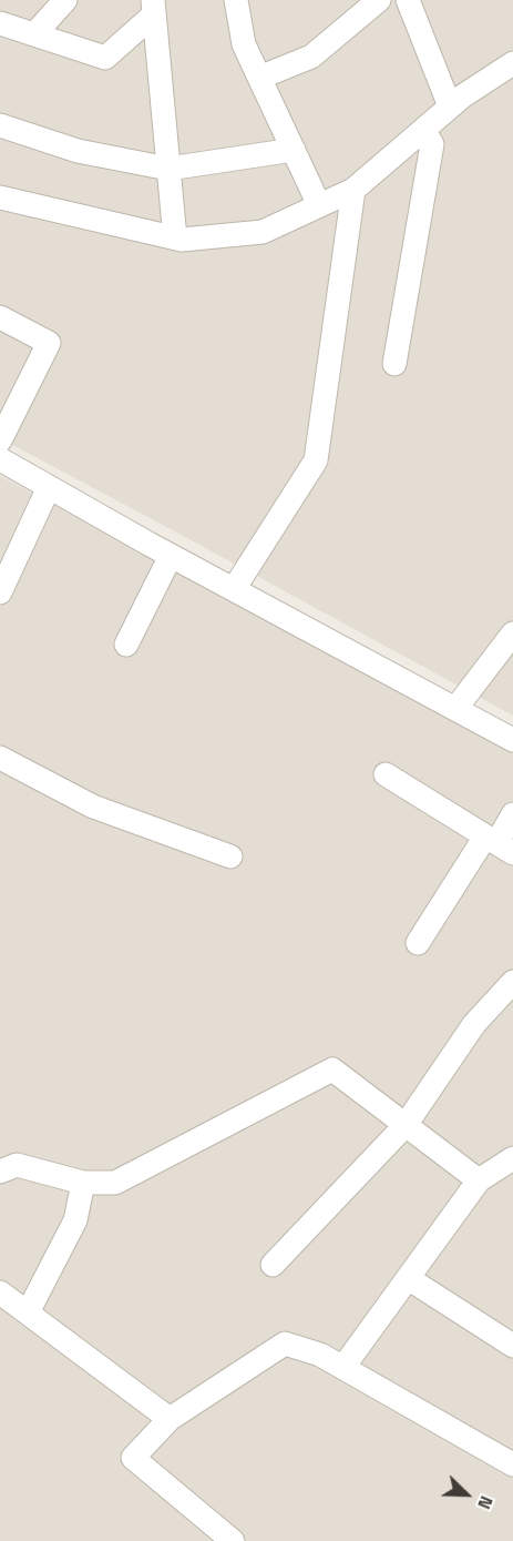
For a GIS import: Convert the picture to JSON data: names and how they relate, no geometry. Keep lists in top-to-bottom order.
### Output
{
  "north": "bottom right"
}
